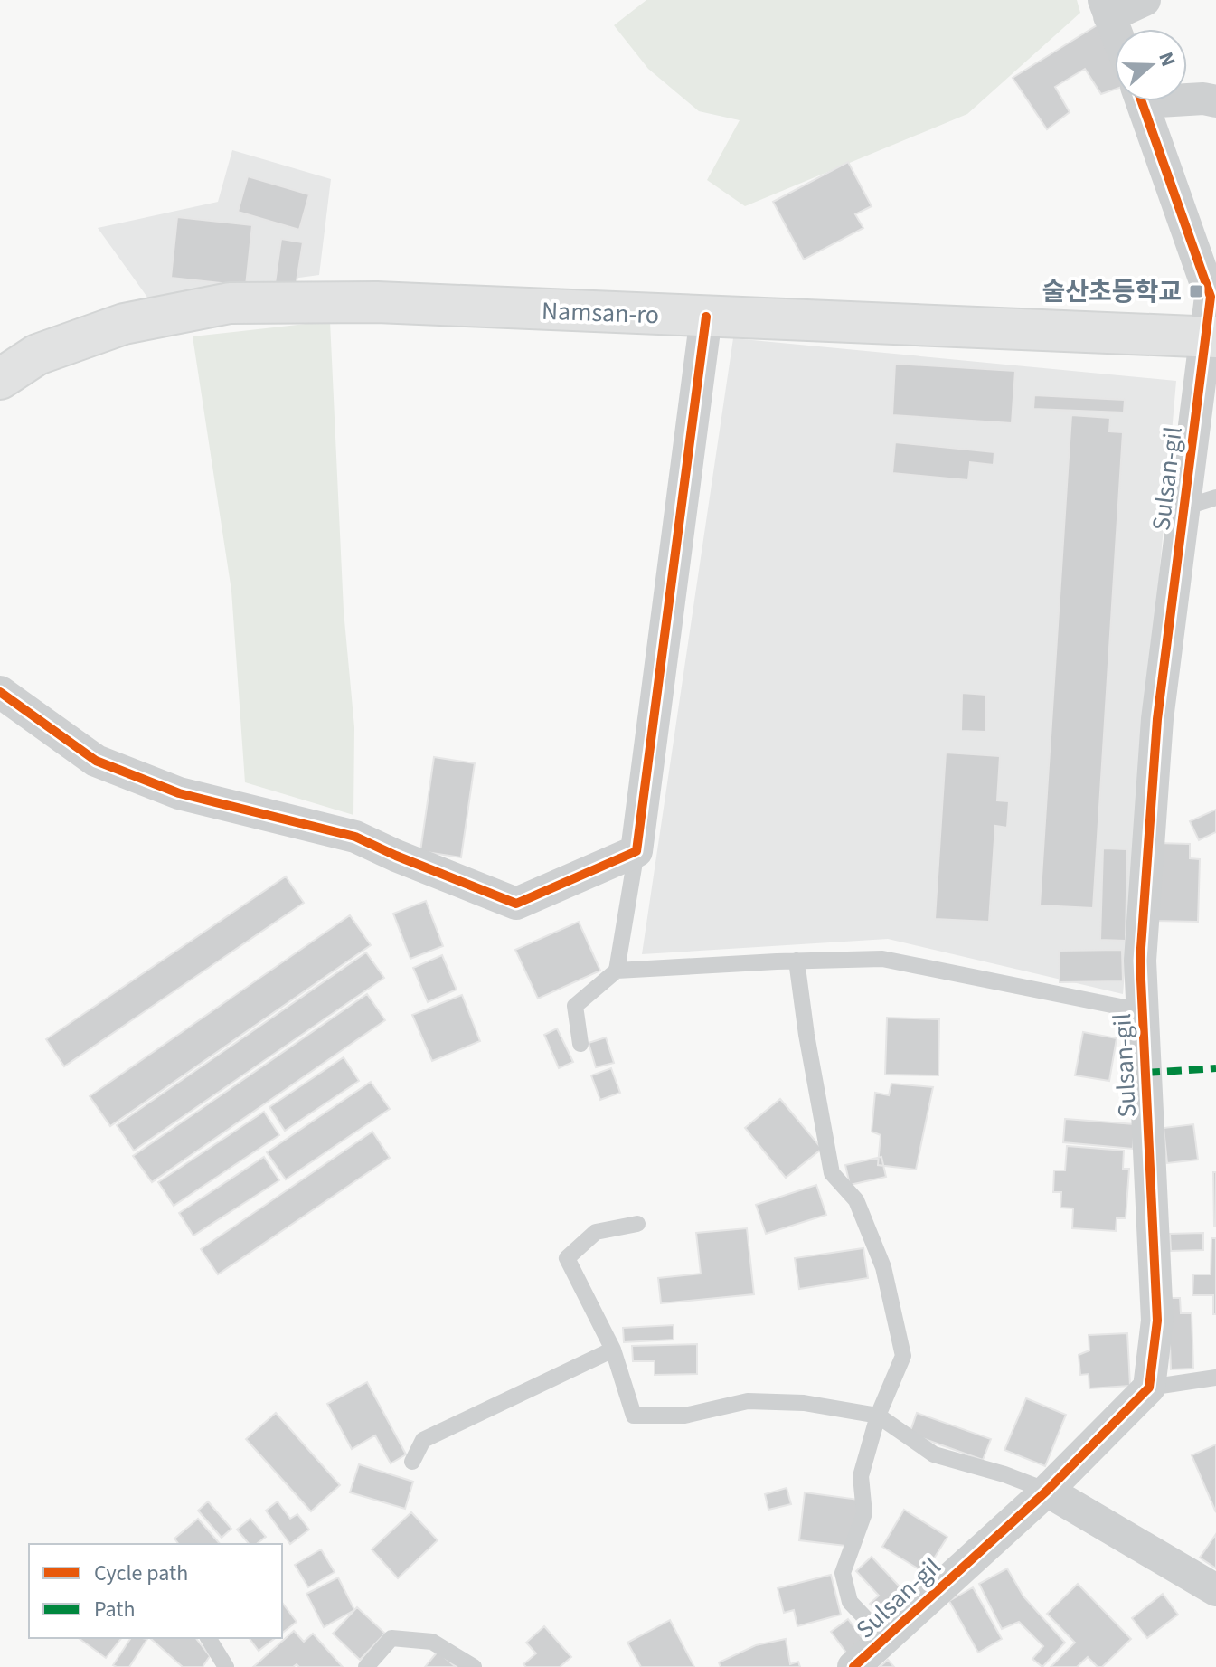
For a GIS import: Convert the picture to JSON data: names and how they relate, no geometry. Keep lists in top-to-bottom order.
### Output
{
  "streets": {
    "street": ["Namsan-ro", "Sulsan-gil"]
  },
  "crossings": [
    ["Namsan-ro", "Sulsan-gil"]
  ],
  "places": {
    "transit": ["술산초등학교"]
  },
  "legend": ["Cycle path", "Path"],
  "north": "right"
}
